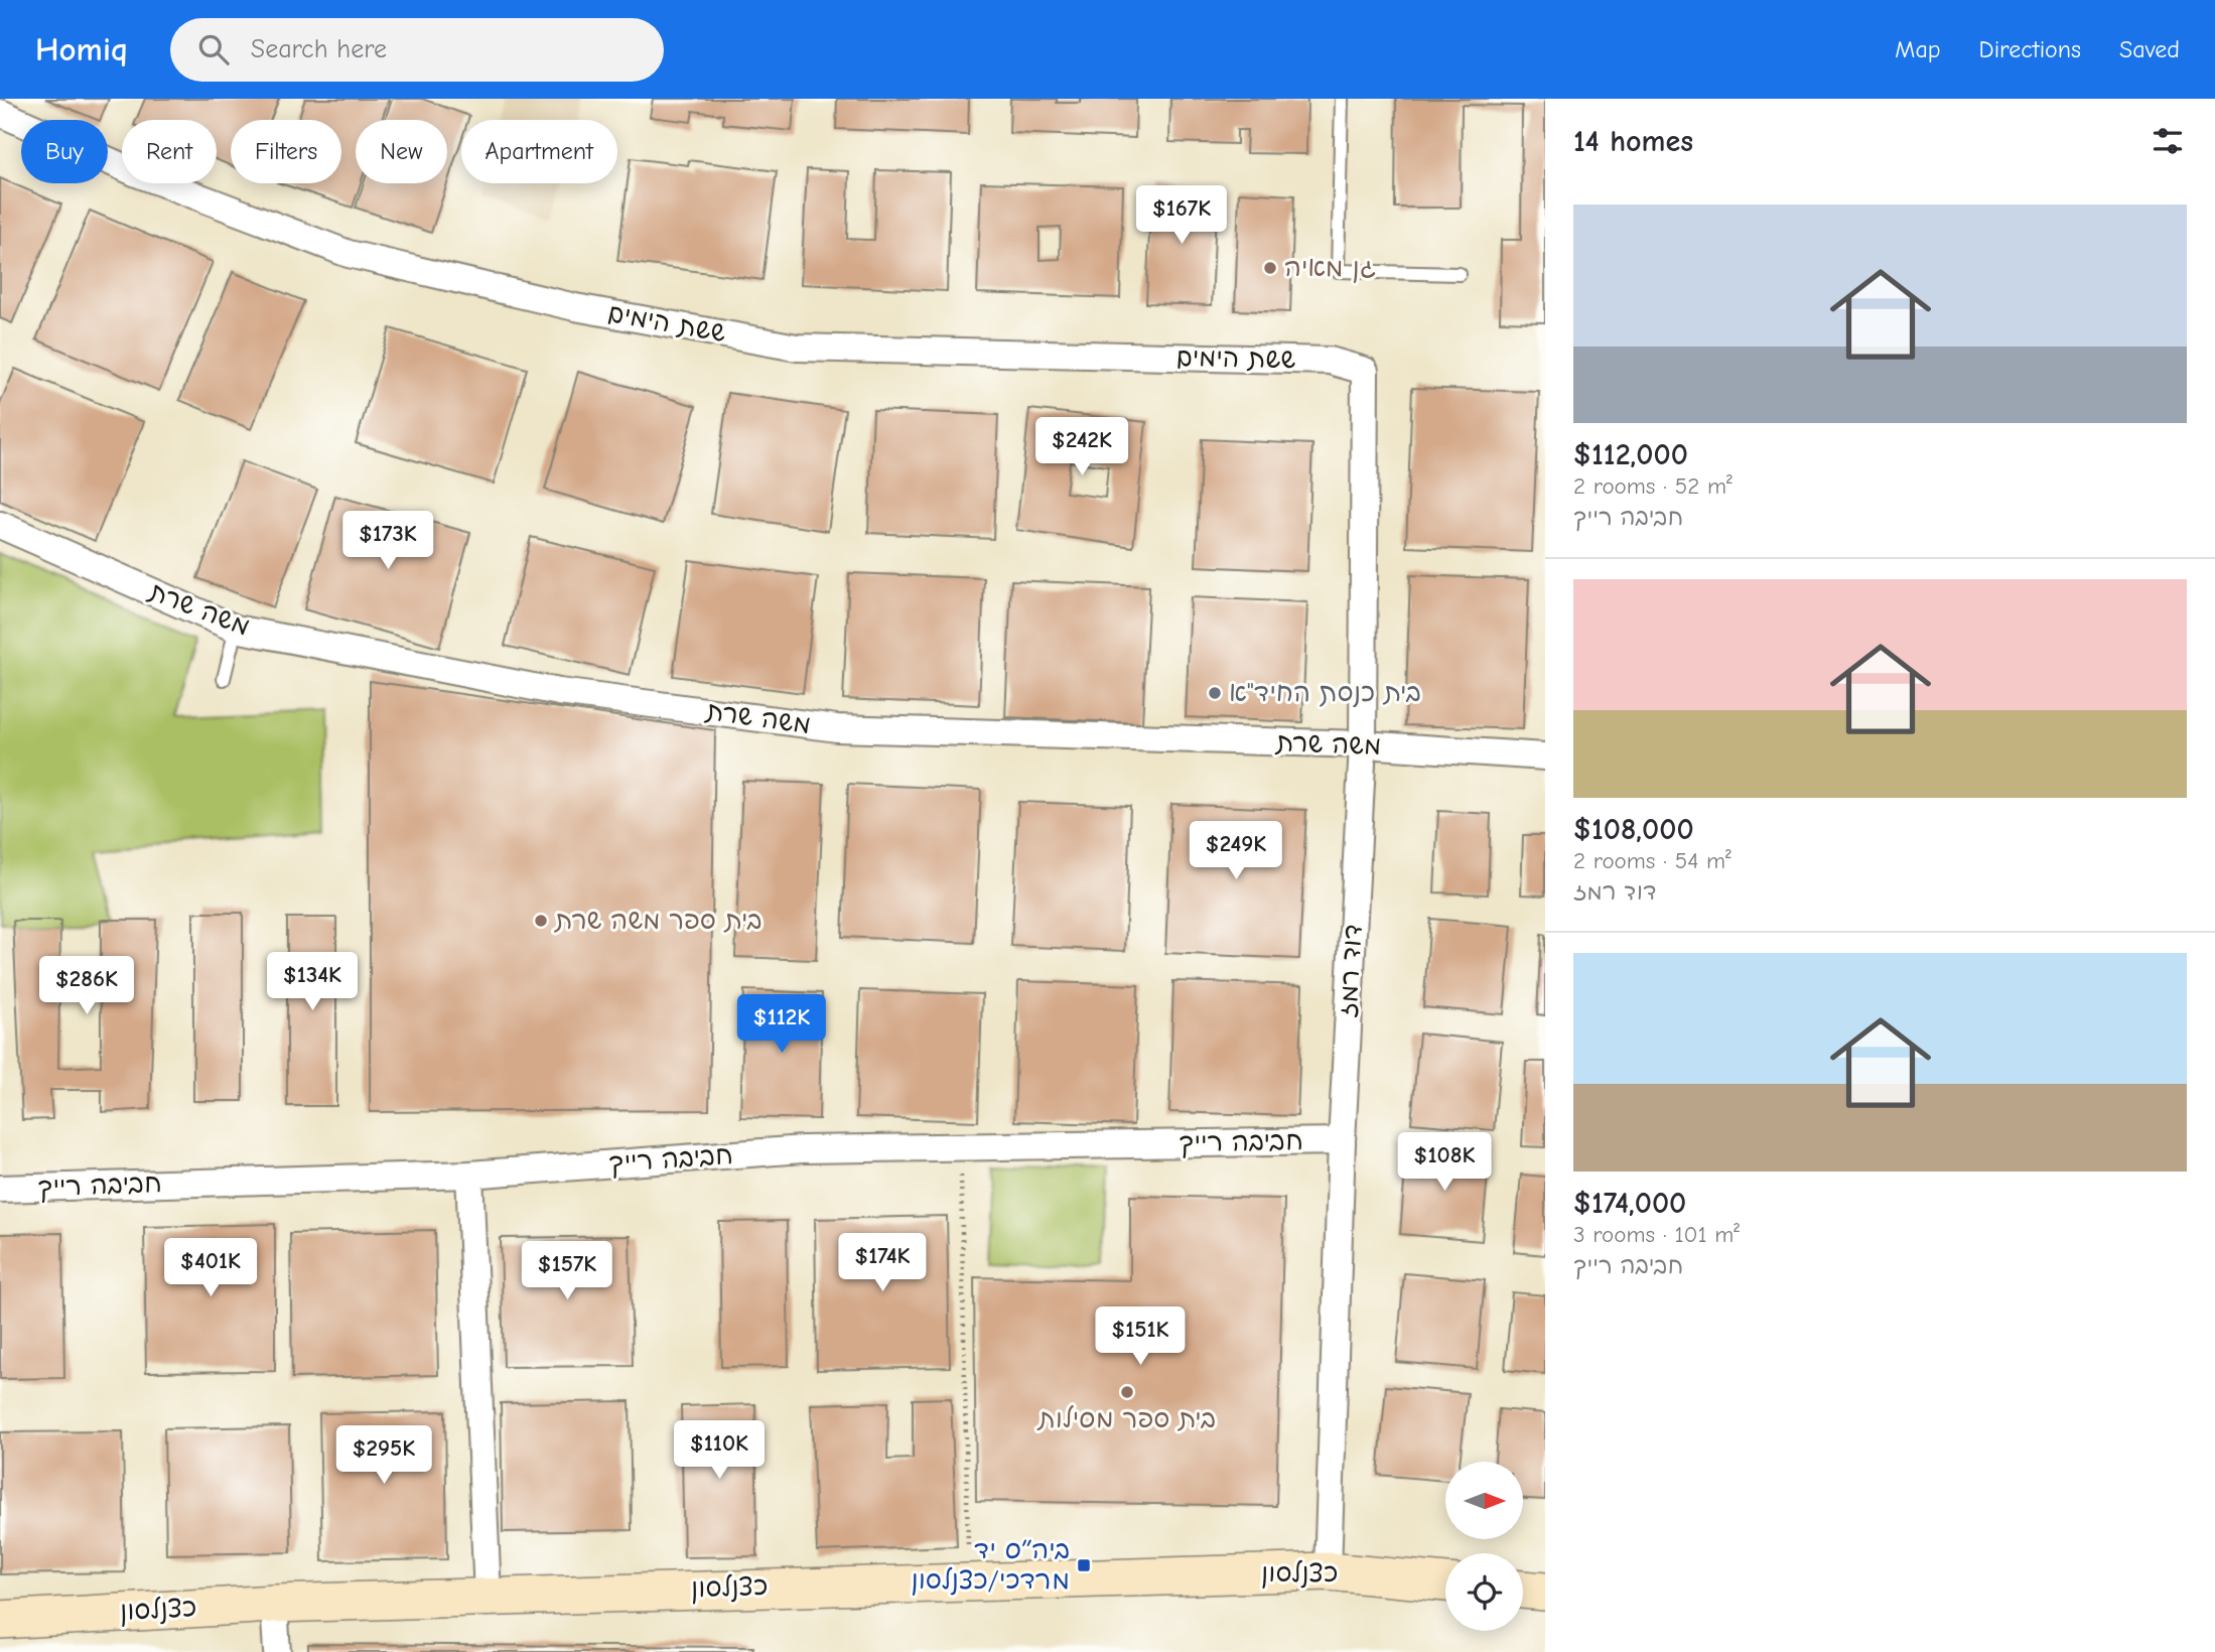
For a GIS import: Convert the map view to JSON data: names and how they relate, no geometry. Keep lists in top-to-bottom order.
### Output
{
  "streets": {
    "street": [
      "ששת הימים",
      "משה שרת",
      "דוד רמז",
      "חביבה רייך",
      "כצנלסון"
    ]
  },
  "crossings": [
    ["ששת הימים", "דוד רמז"],
    ["משה שרת", "דוד רמז"],
    ["דוד רמז", "חביבה רייך"],
    ["דוד רמז", "כצנלסון"]
  ],
  "places": {
    "other": [
      "גן מאיה",
      "בית כנסת החיד\"א",
      "בית ספר משה שרת",
      "בית ספר מסילות"
    ],
    "transit": ["ביה״ס יד מרדכי/כצנלסון"]
  },
  "north": "right",
  "page": {
    "header": "Homiq",
    "search": "Search here",
    "nav": ["Map", "Directions", "Saved"],
    "heading": "14 homes",
    "chip": [
      "Buy",
      "Rent",
      "Filters",
      "New",
      "Apartment"
    ],
    "list": [
      {
        "name": "$112,000",
        "note": "2 rooms · 52 m² · חביבה רייך"
      },
      {
        "name": "$108,000",
        "note": "2 rooms · 54 m² · דוד רמז"
      },
      {
        "name": "$174,000",
        "note": "3 rooms · 101 m² · חביבה רייך"
      }
    ],
    "price": [
      "$167K",
      "$242K",
      "$173K",
      "$249K",
      "$134K",
      "$286K",
      "$112K",
      "$108K",
      "$174K",
      "$401K",
      "$157K",
      "$151K",
      "$110K",
      "$295K"
    ]
  }
}
